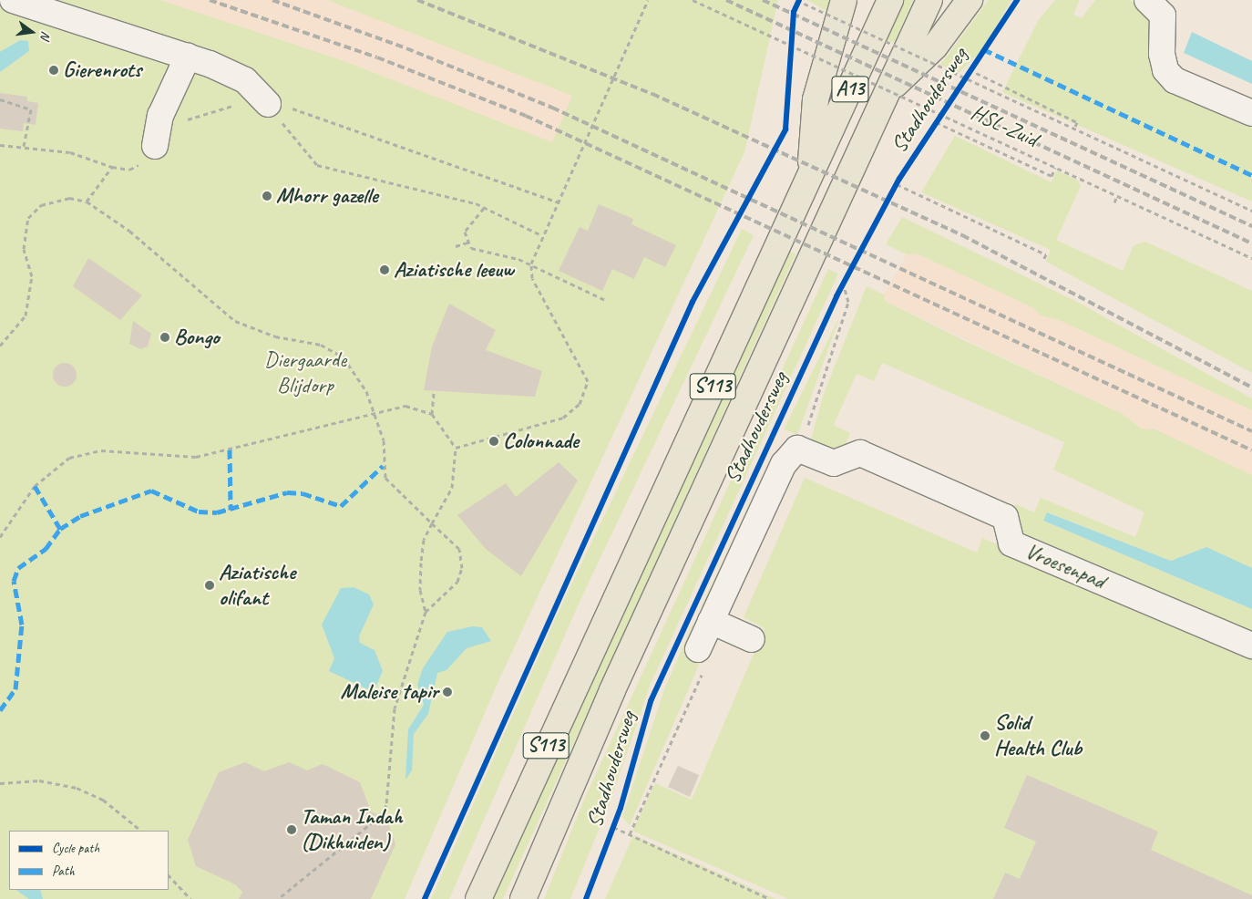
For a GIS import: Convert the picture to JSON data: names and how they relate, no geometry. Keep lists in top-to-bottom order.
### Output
{
  "streets": {
    "main road": ["A13", "Stadhoudersweg", "S113"],
    "street": ["Vroesenpad"],
    "path": ["HSL-Zuid"]
  },
  "crossings": [
    ["A13", "S113"]
  ],
  "parks": ["Diergaarde Blijdorp"],
  "places": [
    "Gierenrots",
    "Mhorr gazelle",
    "Aziatische leeuw",
    "Bongo",
    "Colonnade",
    "Aziatische olifant",
    "Maleise tapir",
    "Solid Health Club",
    "Taman Indah (Dikhuiden)"
  ],
  "legend": ["Cycle path", "Path"],
  "north": "right"
}
